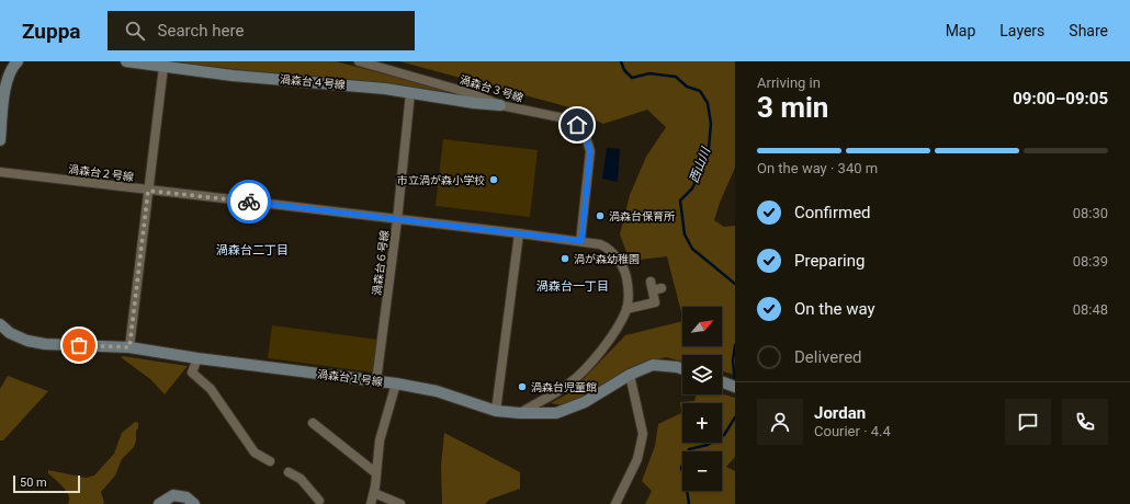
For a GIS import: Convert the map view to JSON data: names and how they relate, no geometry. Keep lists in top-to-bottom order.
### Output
{
  "streets": {
    "street": [
      "渦森台４号線",
      "渦森台３号線",
      "渦森台２号線",
      "渦森台６号線",
      "渦森台１号線"
    ]
  },
  "crossings": [
    ["渦森台４号線", "渦森台３号線"],
    ["渦森台４号線", "渦森台６号線"],
    ["渦森台３号線", "渦森台２号線"],
    ["渦森台２号線", "渦森台６号線"],
    ["渦森台２号線", "渦森台１号線"],
    ["渦森台６号線", "渦森台１号線"]
  ],
  "districts": ["渦森台二丁目", "渦森台一丁目"],
  "water": ["西山川"],
  "places": [
    "市立渦が森小学校",
    "渦森台保育所",
    "渦が森幼稚園",
    "渦森台児童館"
  ],
  "scale_bar": "50 m",
  "north": "top right",
  "page": {
    "header": "Zuppa",
    "search": "Search here",
    "nav": ["Map", "Layers", "Share"],
    "heading": ["3 min", "Arriving in", "09:00–09:05"],
    "panel": ["Jordan", "Courier · 4.4"],
    "bar": "On the way · 340 m",
    "list": [
      ["Confirmed", "08:30"],
      ["Preparing", "08:39"],
      ["On the way", "08:48"],
      "Delivered"
    ],
    "map_buttons": ["+", "−"],
    "scale": "50 m"
  }
}
